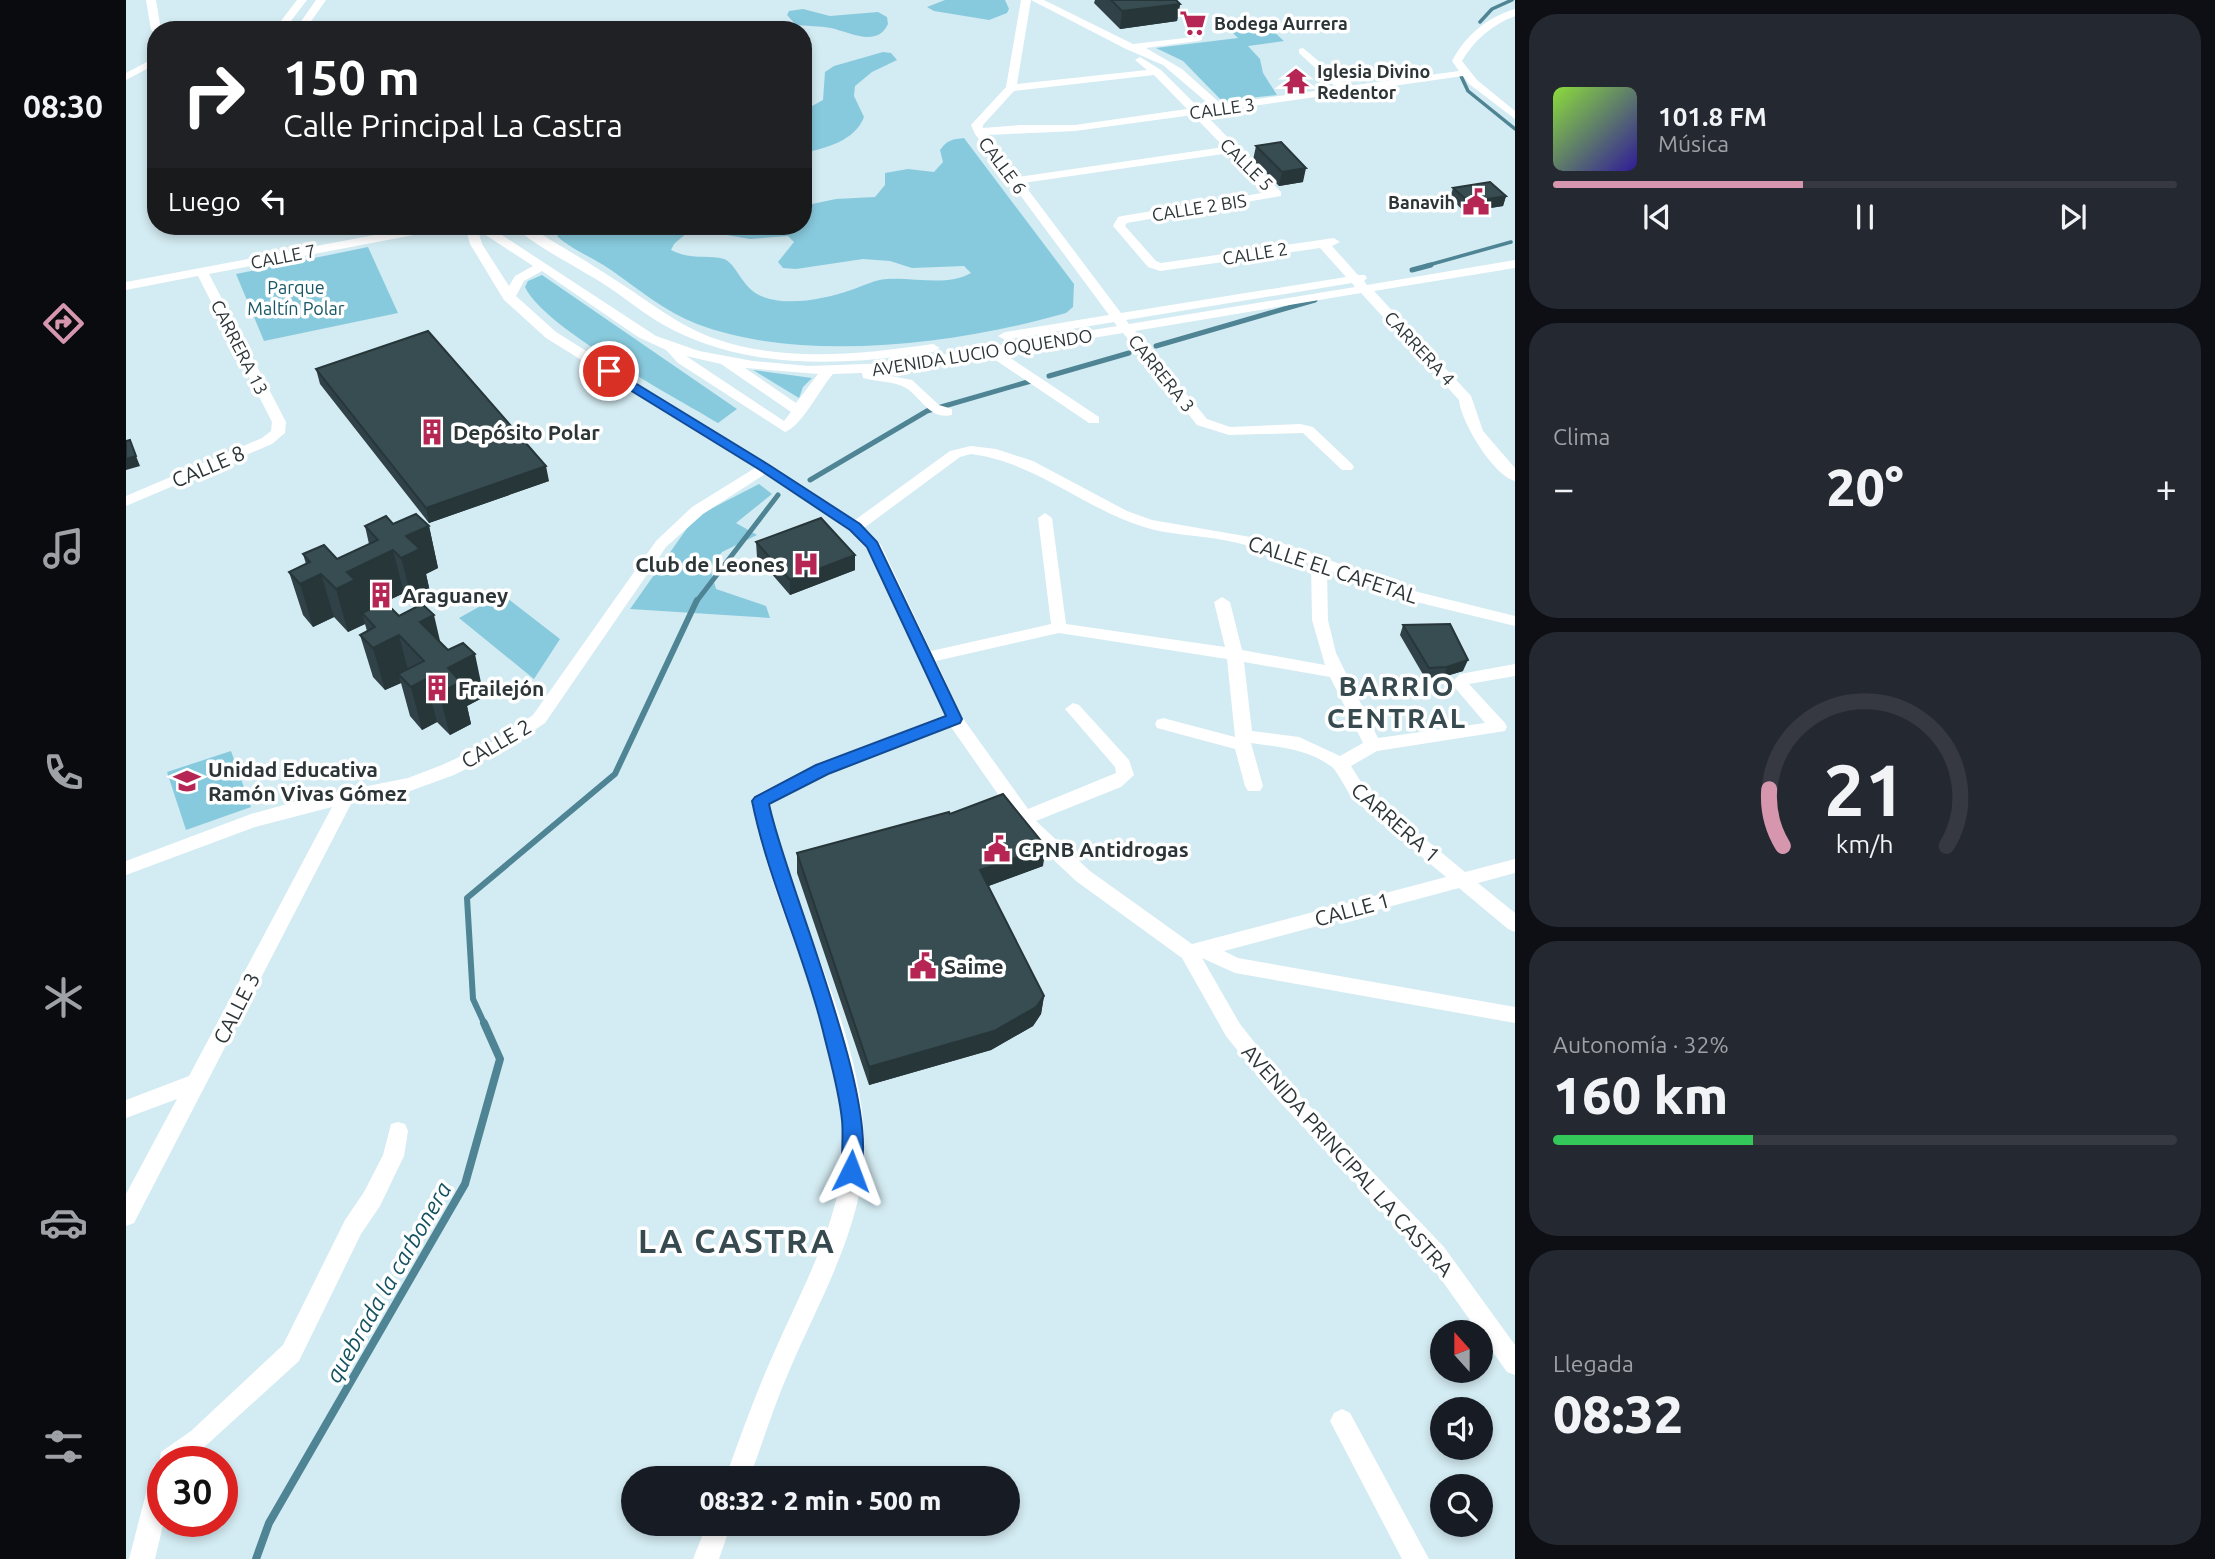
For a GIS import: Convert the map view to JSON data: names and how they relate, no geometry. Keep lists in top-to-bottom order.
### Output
{
  "streets": {
    "street": [
      "CALLE 3",
      "CALLE 5",
      "CALLE 6",
      "CALLE 2 BIS",
      "CALLE 2",
      "CALLE 7",
      "CARRERA 13",
      "CARRERA 4",
      "AVENIDA LUCIO OQUENDO",
      "CARRERA 3",
      "CALLE 8",
      "CALLE EL CAFETAL",
      "CARRERA 1",
      "CALLE 1",
      "AVENIDA PRINCIPAL LA CASTRA"
    ]
  },
  "crossings": [
    ["CALLE 3", "CALLE 5"],
    ["CALLE 3", "CALLE 6"],
    ["CALLE 3", "CALLE 2"],
    ["CALLE 5", "CALLE 2 BIS"],
    ["CALLE 6", "AVENIDA LUCIO OQUENDO"],
    ["CALLE 6", "CARRERA 3"],
    ["CALLE 2 BIS", "CALLE 2"],
    ["CALLE 2", "CARRERA 4"],
    ["CALLE 2", "AVENIDA LUCIO OQUENDO"],
    ["CALLE 2", "AVENIDA PRINCIPAL LA CASTRA"],
    ["CALLE 7", "CARRERA 13"],
    ["CARRERA 13", "CALLE 8"],
    ["CARRERA 4", "AVENIDA LUCIO OQUENDO"],
    ["AVENIDA LUCIO OQUENDO", "CARRERA 3"],
    ["CALLE EL CAFETAL", "AVENIDA PRINCIPAL LA CASTRA"],
    ["CARRERA 1", "CALLE 1"],
    ["CALLE 1", "AVENIDA PRINCIPAL LA CASTRA"]
  ],
  "districts": ["BARRIO CENTRAL", "LA CASTRA"],
  "water": ["quebrada la carbonera"],
  "parks": ["Parque Maltín Polar"],
  "places": {
    "supermarket": ["Bodega Aurrera"],
    "temple": ["Iglesia Divino Redentor"],
    "public building": ["Banavih", "CPNB Antidrogas", "Saime"],
    "building": ["Depósito Polar", "Araguaney", "Frailejón"],
    "hospital": ["Club de Leones"],
    "school or university": ["Unidad Educativa Ramón Vivas Gómez"]
  },
  "north": "top",
  "page": {
    "tabs": "08:30",
    "turn": ["150 m", "Calle Principal La Castra"],
    "song": ["101.8 FM", "Música"],
    "then": "Luego",
    "tile": [
      "Clima",
      ["Autonomía · 32%", "160 km"],
      ["Llegada", "08:32"]
    ],
    "heat": ["−", "20°", "+"],
    "limit": "30",
    "trip": "08:32 · 2 min · 500 m",
    "gauge": ["21", "km/h"]
  }
}
